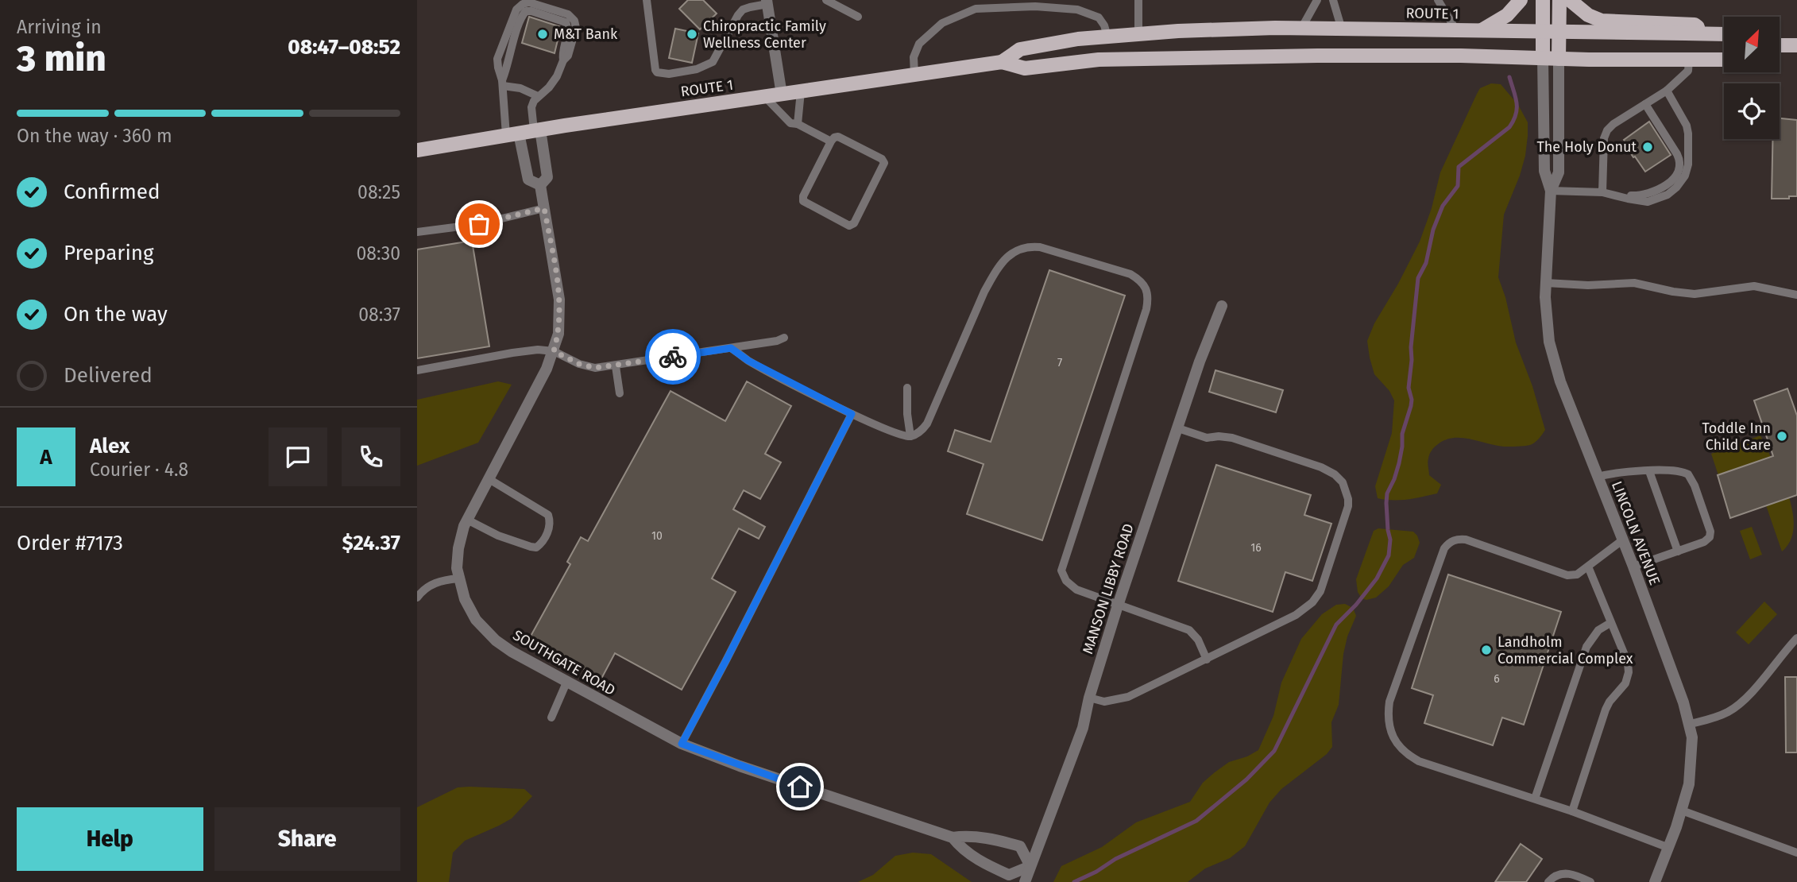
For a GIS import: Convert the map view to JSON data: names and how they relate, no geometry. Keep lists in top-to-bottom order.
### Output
{
  "streets": {
    "main road": ["ROUTE 1"],
    "street": ["LINCOLN AVENUE", "MANSON LIBBY ROAD", "SOUTHGATE ROAD"]
  },
  "crossings": [
    ["ROUTE 1", "LINCOLN AVENUE"],
    ["ROUTE 1", "SOUTHGATE ROAD"],
    ["MANSON LIBBY ROAD", "SOUTHGATE ROAD"]
  ],
  "places": [
    "M&T Bank",
    "Chiropractic Family Wellness Center",
    "The Holy Donut",
    "Toddle Inn Child Care",
    "Landholm Commercial Complex"
  ],
  "house_numbers": [
    "7",
    "10",
    "16",
    "6"
  ],
  "north": "top right",
  "page": {
    "heading": ["3 min", "Arriving in", "08:47–08:52"],
    "panel": [
      "Alex",
      "Courier · 4.8",
      "Order #7173",
      "$24.37"
    ],
    "bar": "On the way · 360 m",
    "list": [
      ["Confirmed", "08:25"],
      ["Preparing", "08:30"],
      ["On the way", "08:37"],
      "Delivered"
    ],
    "round": "A",
    "buttons": ["Help", "Share"]
  }
}
